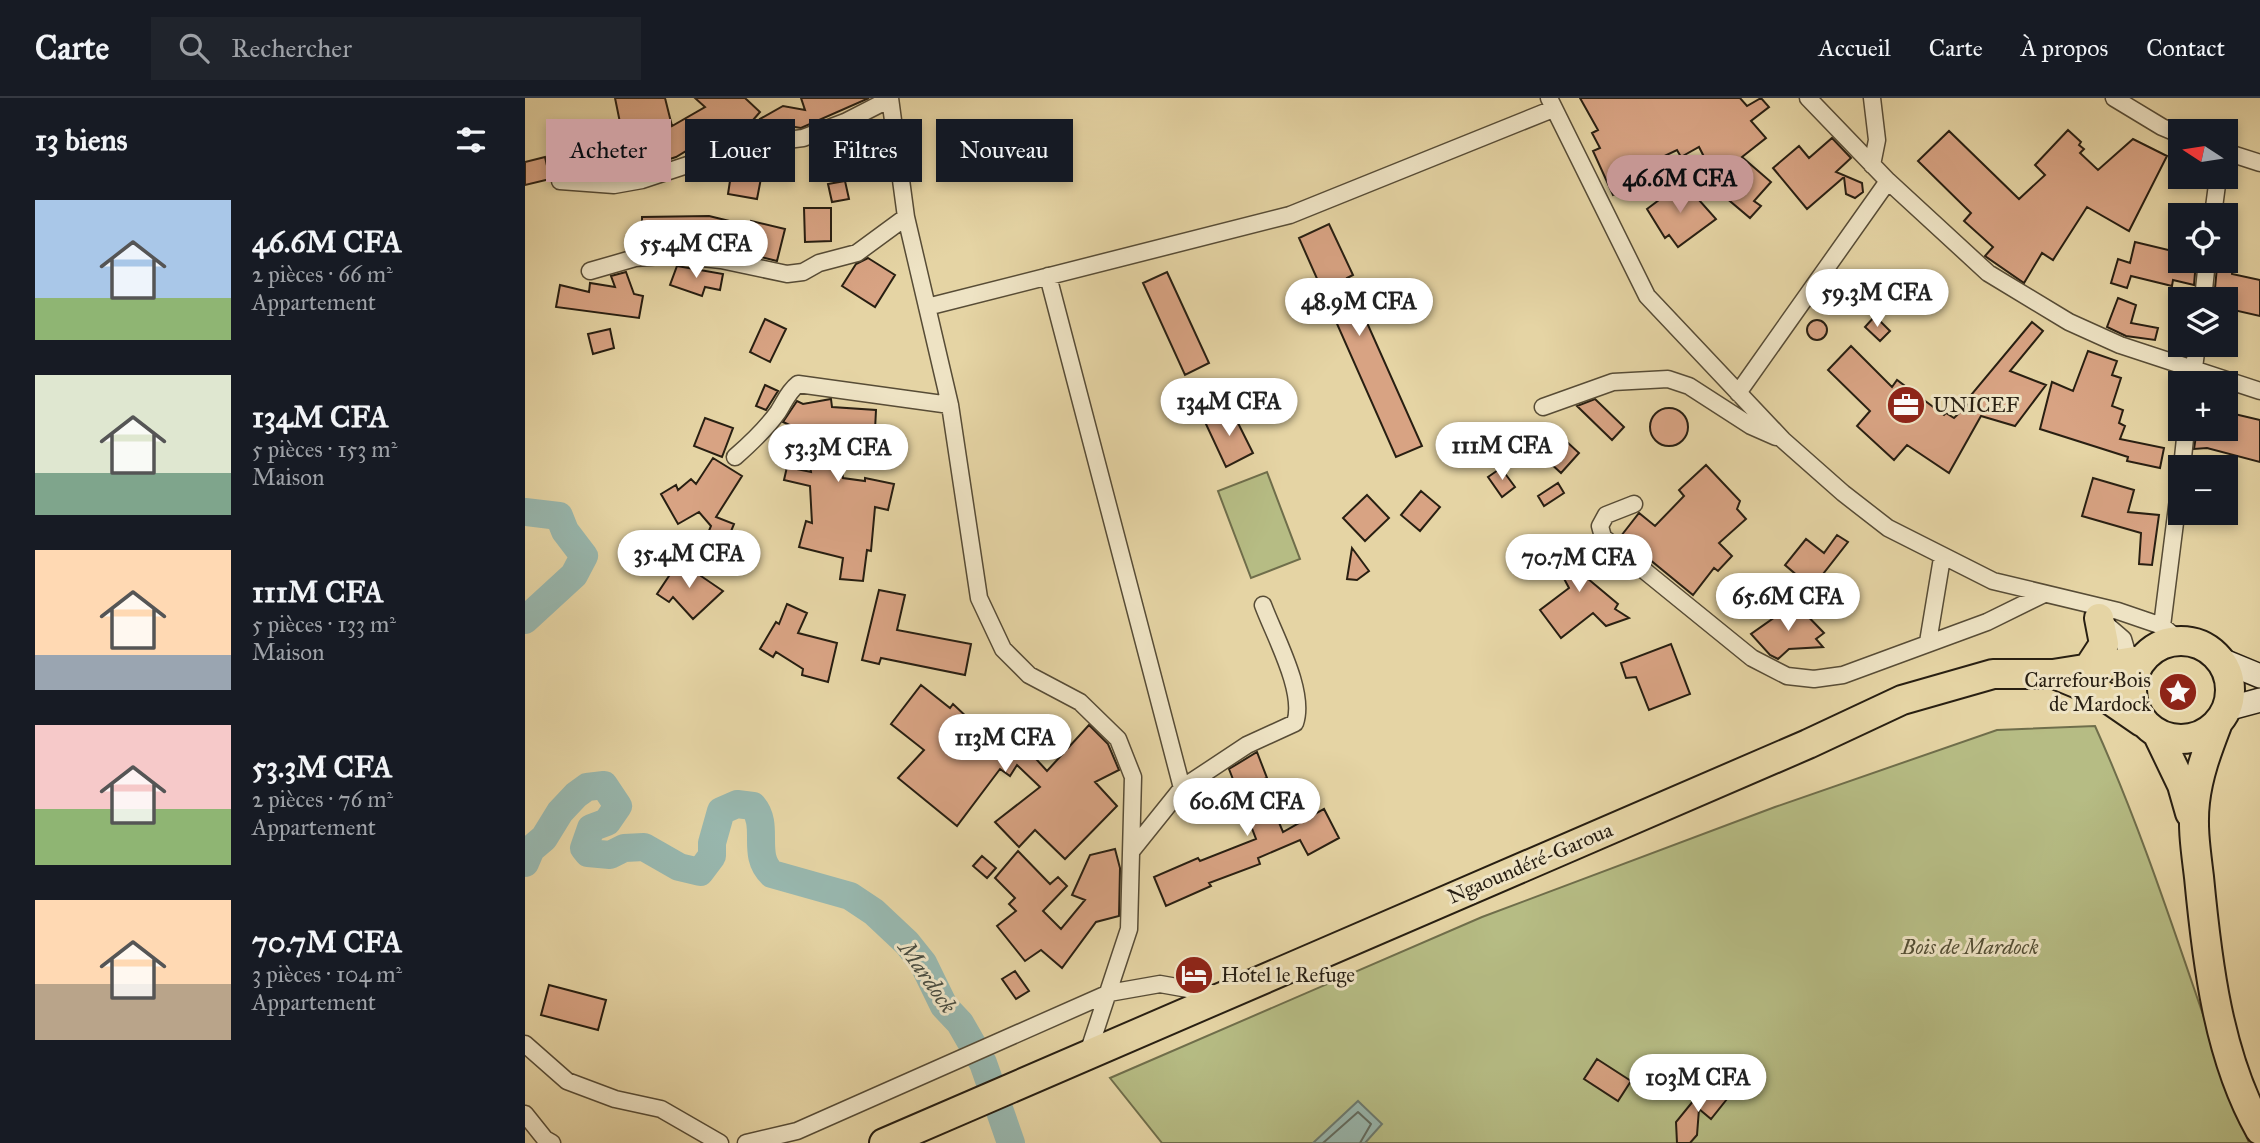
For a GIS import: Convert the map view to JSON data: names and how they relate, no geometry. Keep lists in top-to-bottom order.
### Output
{
  "streets": {
    "highway": ["Ngaoundéré-Garoua"]
  },
  "water": ["Mardock"],
  "parks": ["Bois de Mardock"],
  "places": {
    "office": ["UNICEF"],
    "place": ["Carrefour Bois de Mardock"],
    "hotel": ["Hotel le Refuge"]
  },
  "north": "left",
  "page": {
    "header": "Carte",
    "search": "Rechercher",
    "nav": [
      "Accueil",
      "Carte",
      "À propos",
      "Contact"
    ],
    "heading": "13 biens",
    "map_buttons": ["+", "−"],
    "chip": [
      "Acheter",
      "Louer",
      "Filtres",
      "Nouveau"
    ],
    "price": [
      "46.6M CFA",
      "55.4M CFA",
      "59.3M CFA",
      "48.9M CFA",
      "134M CFA",
      "111M CFA",
      "53.3M CFA",
      "35.4M CFA",
      "70.7M CFA",
      "65.6M CFA",
      "113M CFA",
      "60.6M CFA",
      "103M CFA"
    ],
    "list": [
      {
        "name": "46.6M CFA",
        "note": "2 pièces · 66 m² · Appartement"
      },
      {
        "name": "134M CFA",
        "note": "5 pièces · 153 m² · Maison"
      },
      {
        "name": "111M CFA",
        "note": "5 pièces · 133 m² · Maison"
      },
      {
        "name": "53.3M CFA",
        "note": "2 pièces · 76 m² · Appartement"
      },
      {
        "name": "70.7M CFA",
        "note": "3 pièces · 104 m² · Appartement"
      }
    ]
  }
}
